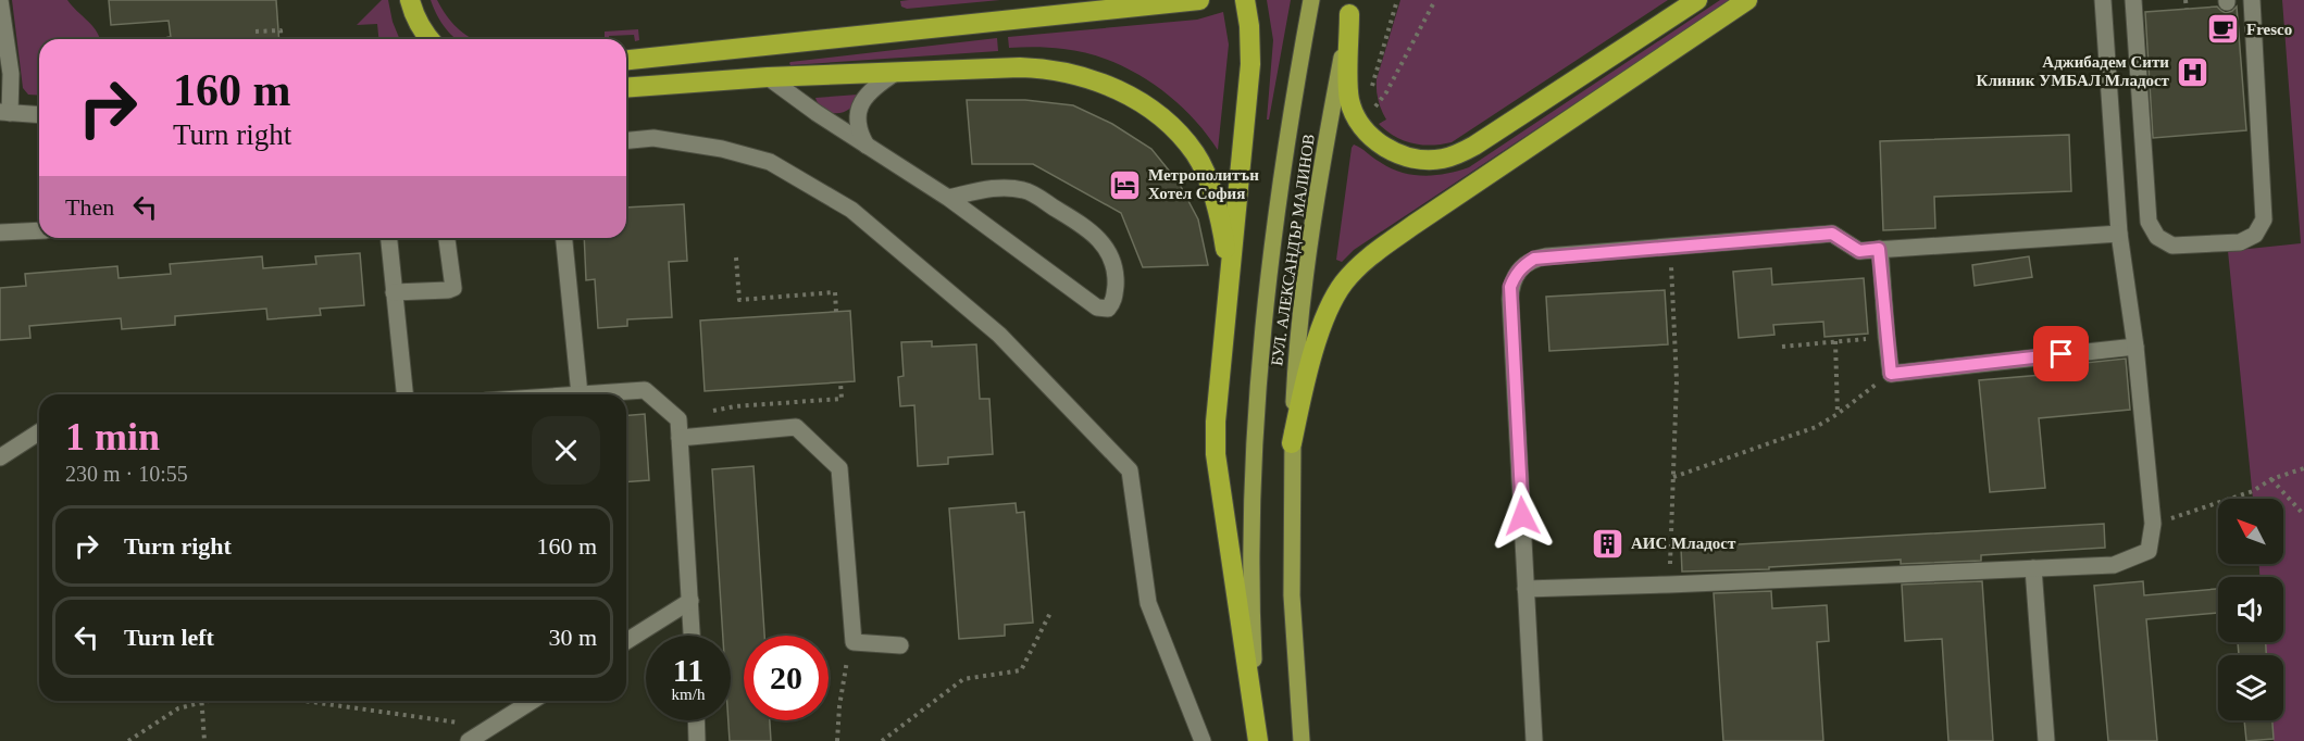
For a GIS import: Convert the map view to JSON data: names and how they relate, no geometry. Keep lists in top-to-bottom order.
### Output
{
  "streets": {
    "main road": ["БУЛ. АЛЕКСАНДЪР МАЛИНОВ"]
  },
  "places": {
    "cafe": ["Fresco"],
    "hospital": ["Аджибадем Сити Клиник УМБАЛ Младост"],
    "hotel": ["Метрополитън Хотел София"],
    "building": ["АИС Младост"]
  },
  "north": "top left",
  "page": {
    "turn": ["160 m", "Turn right"],
    "then": "Then",
    "heading": ["1 min", "230 m · 10:55"],
    "list": [
      {
        "name": "Turn right",
        "value": "160 m"
      },
      {
        "name": "Turn left",
        "value": "30 m"
      }
    ],
    "speed": "11 km/h",
    "limit": "20"
  }
}
